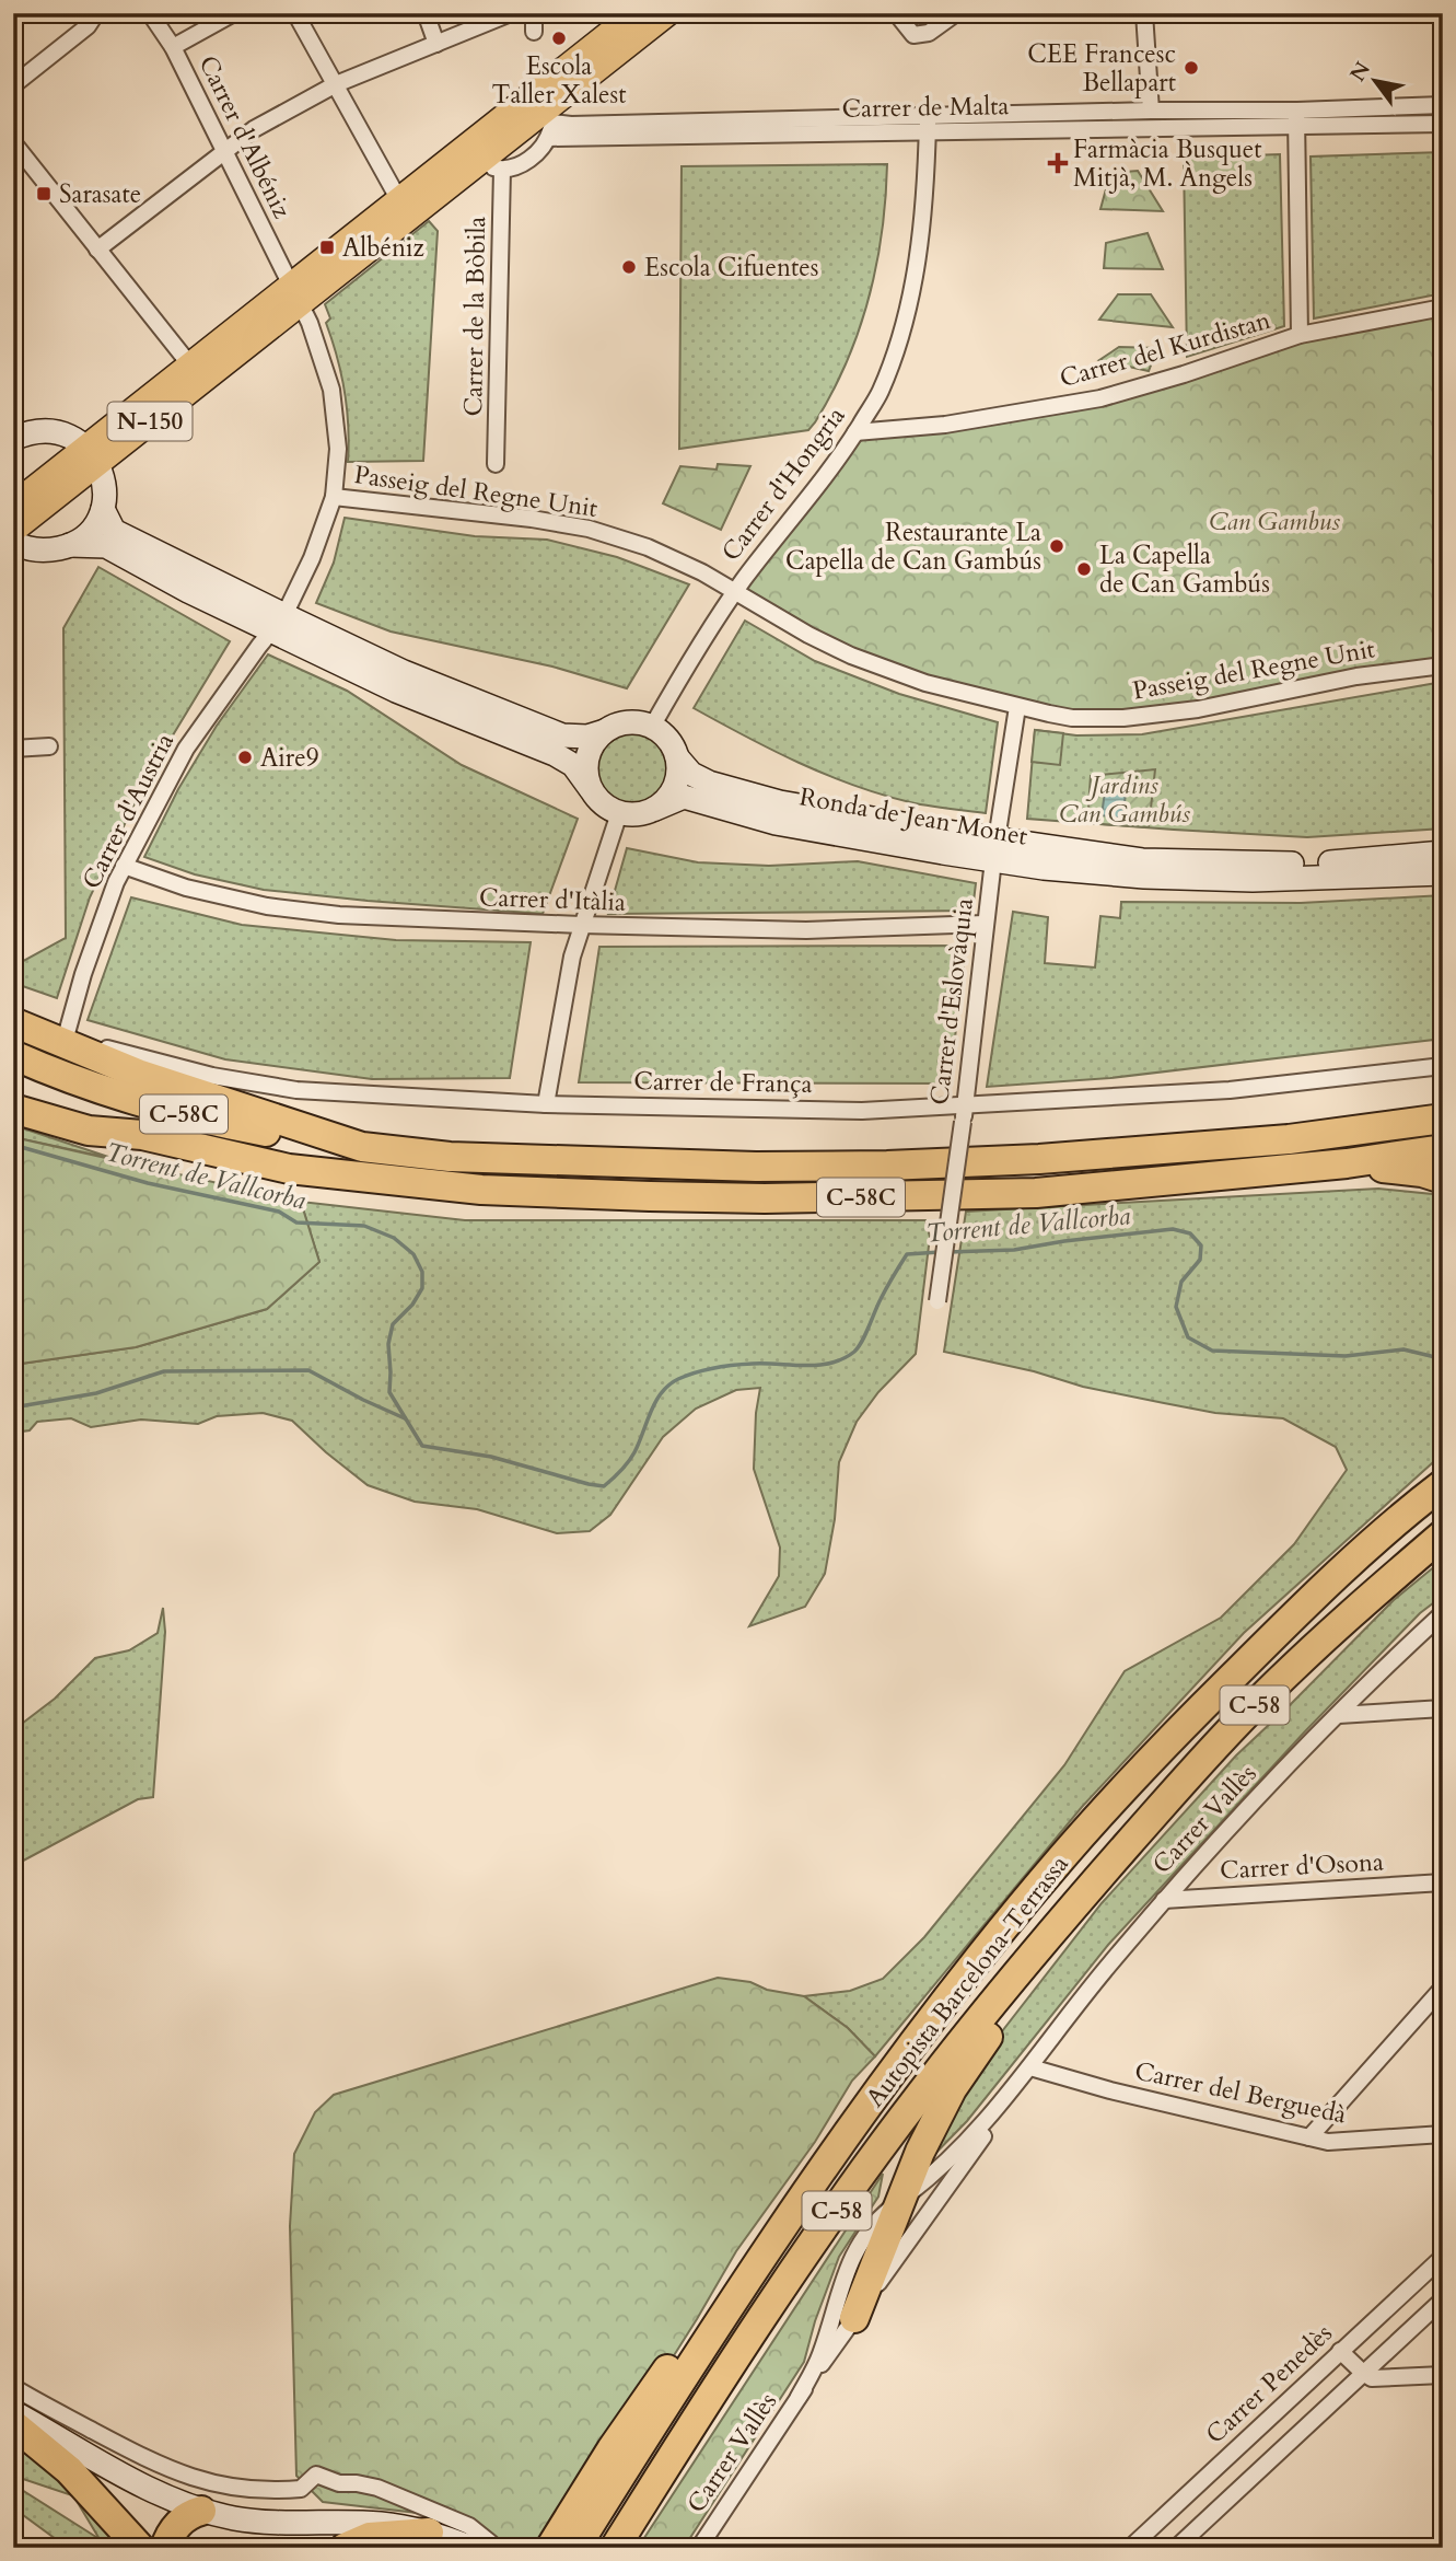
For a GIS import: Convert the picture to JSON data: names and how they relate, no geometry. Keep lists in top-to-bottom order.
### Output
{
  "streets": {
    "highway": ["C-58C", "C-58", "Autopista Barcelona-Terrassa"],
    "main road": ["N-150"],
    "street": [
      "Carrer de Malta",
      "Carrer d'Albéniz",
      "Carrer de la Bòbila",
      "Carrer del Kurdistan",
      "Carrer d'Hongria",
      "Passeig del Regne Unit",
      "Carrer d'Austria",
      "Ronda de Jean Monet",
      "Carrer d'Itàlia",
      "Carrer d'Eslovàquia",
      "Carrer de França",
      "Carrer Vallès",
      "Carrer d'Osona",
      "Carrer del Berguedà",
      "Carrer Penedès"
    ]
  },
  "crossings": [
    ["Carrer de Malta", "N-150"],
    ["Carrer de Malta", "Carrer d'Hongria"],
    ["Carrer d'Albéniz", "N-150"],
    ["Carrer d'Albéniz", "Passeig del Regne Unit"],
    ["Carrer d'Albéniz", "Carrer d'Austria"],
    ["Carrer de la Bòbila", "N-150"],
    ["Carrer del Kurdistan", "Carrer d'Hongria"],
    ["Carrer d'Hongria", "Passeig del Regne Unit"],
    ["Carrer d'Hongria", "Ronda de Jean Monet"],
    ["Passeig del Regne Unit", "Carrer d'Austria"],
    ["Passeig del Regne Unit", "Carrer d'Eslovàquia"],
    ["Carrer d'Austria", "Carrer d'Itàlia"],
    ["Carrer d'Austria", "Carrer de França"],
    ["Ronda de Jean Monet", "Carrer d'Eslovàquia"],
    ["Carrer d'Itàlia", "Carrer d'Eslovàquia"],
    ["Carrer d'Eslovàquia", "Carrer de França"],
    ["Carrer Vallès", "Carrer d'Osona"],
    ["Carrer Vallès", "Carrer del Berguedà"]
  ],
  "water": ["Torrent de Vallcorba"],
  "parks": ["Can Gambus", "Jardins Can Gambús"],
  "places": {
    "other": [
      "Escola Taller Xalest",
      "CEE Francesc Bellapart",
      "Escola Cifuentes",
      "Restaurante La Capella de Can Gambús",
      "La Capella de Can Gambús",
      "Aire9"
    ],
    "health": ["Farmàcia Busquet Mitjà, M. Àngels"],
    "transit": ["Sarasate", "Albéniz"]
  },
  "north": "top left"
}
